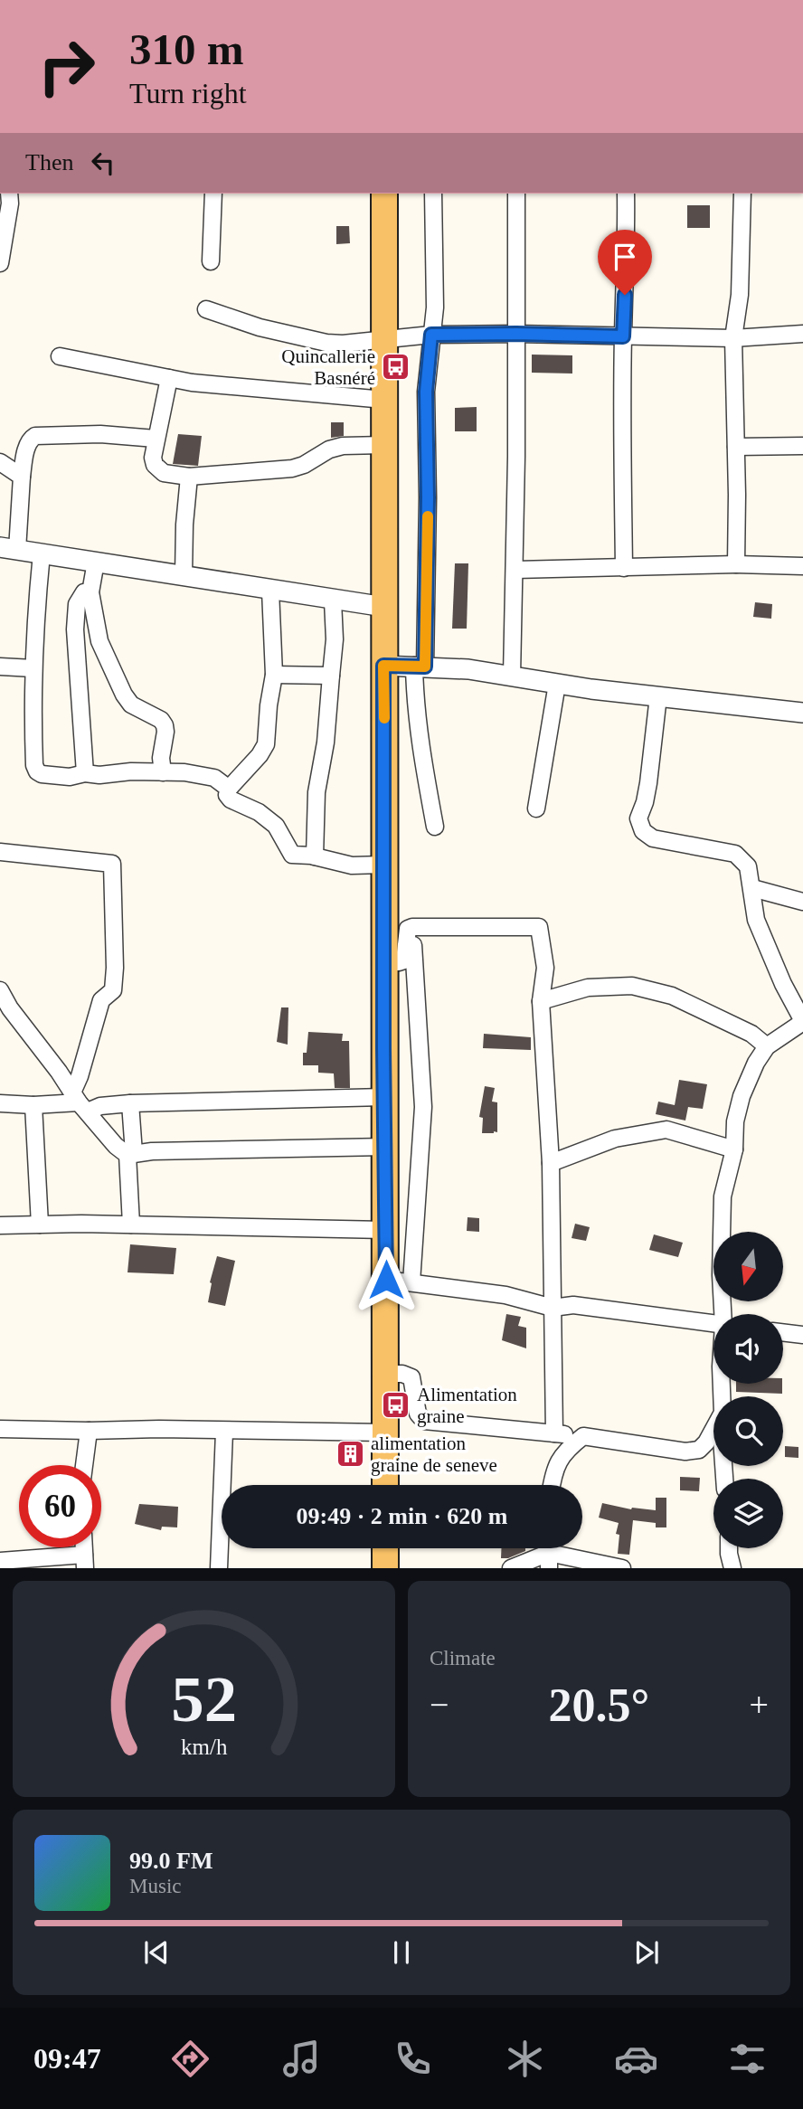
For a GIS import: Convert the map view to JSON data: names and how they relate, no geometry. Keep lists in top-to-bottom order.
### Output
{
  "places": {
    "bus stop": ["Quincallerie Basnéré", "Alimentation graine"],
    "building": ["alimentation graine de seneve"]
  },
  "north": "bottom",
  "page": {
    "turn": ["310 m", "Turn right"],
    "then": "Then",
    "limit": "60",
    "trip": "09:49 · 2 min · 620 m",
    "tile": "Climate",
    "heat": ["−", "20.5°", "+"],
    "song": ["99.0 FM", "Music"],
    "tabs": "09:47",
    "gauge": ["52", "km/h"]
  }
}
